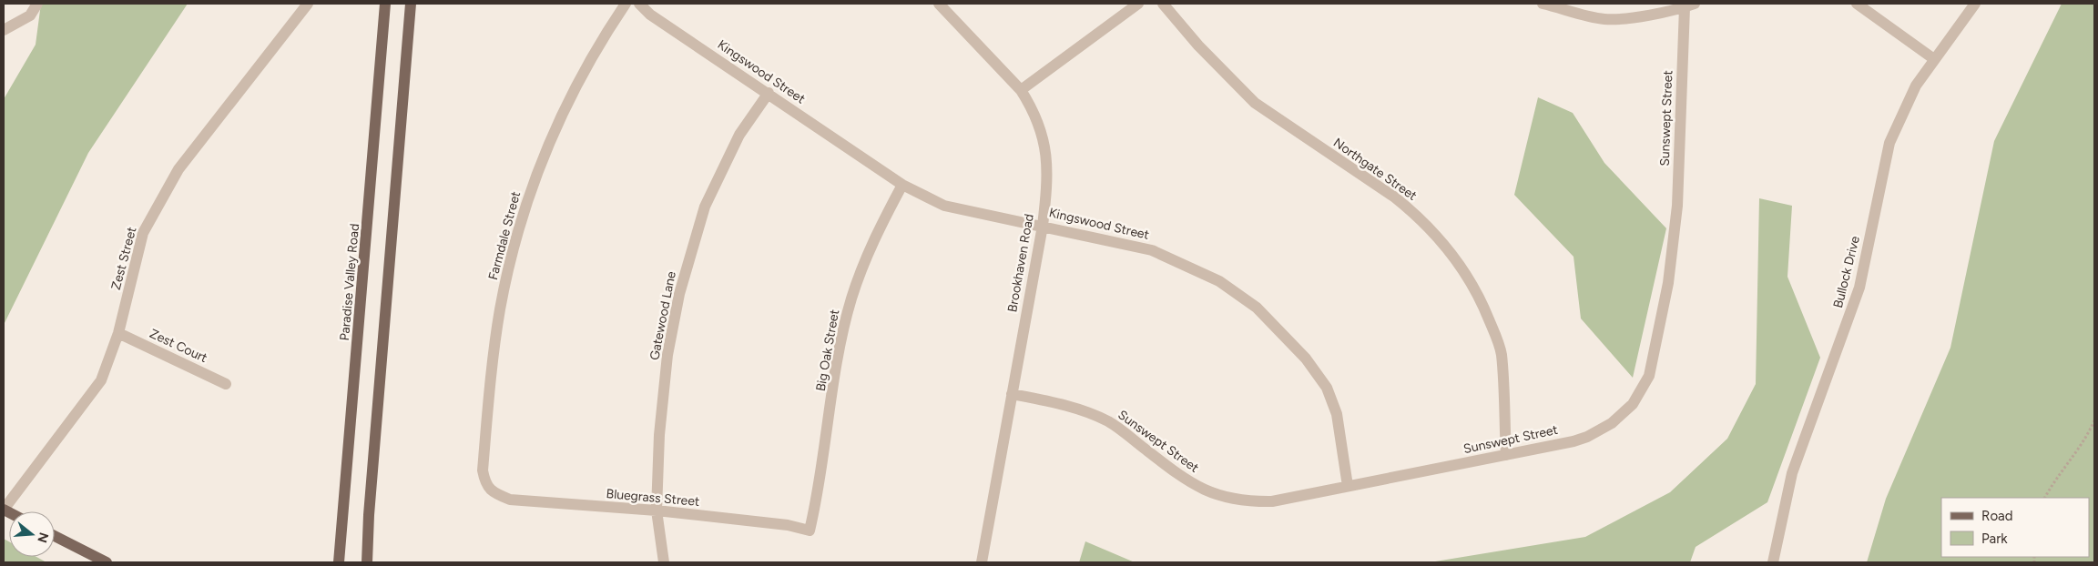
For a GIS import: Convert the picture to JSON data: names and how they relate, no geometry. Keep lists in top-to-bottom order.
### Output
{
  "streets": {
    "main road": ["Paradise Valley Road"],
    "street": [
      "Kingswood Street",
      "Sunswept Street",
      "Northgate Street",
      "Farmdale Street",
      "Zest Street",
      "Brookhaven Road",
      "Bullock Drive",
      "Gatewood Lane",
      "Zest Court",
      "Big Oak Street",
      "Bluegrass Street"
    ]
  },
  "crossings": [
    ["Kingswood Street", "Sunswept Street"],
    ["Kingswood Street", "Brookhaven Road"],
    ["Kingswood Street", "Gatewood Lane"],
    ["Kingswood Street", "Big Oak Street"],
    ["Sunswept Street", "Northgate Street"],
    ["Sunswept Street", "Brookhaven Road"],
    ["Farmdale Street", "Bluegrass Street"],
    ["Zest Street", "Zest Court"],
    ["Gatewood Lane", "Bluegrass Street"],
    ["Big Oak Street", "Bluegrass Street"]
  ],
  "legend": ["Road", "Park"],
  "north": "right"
}
